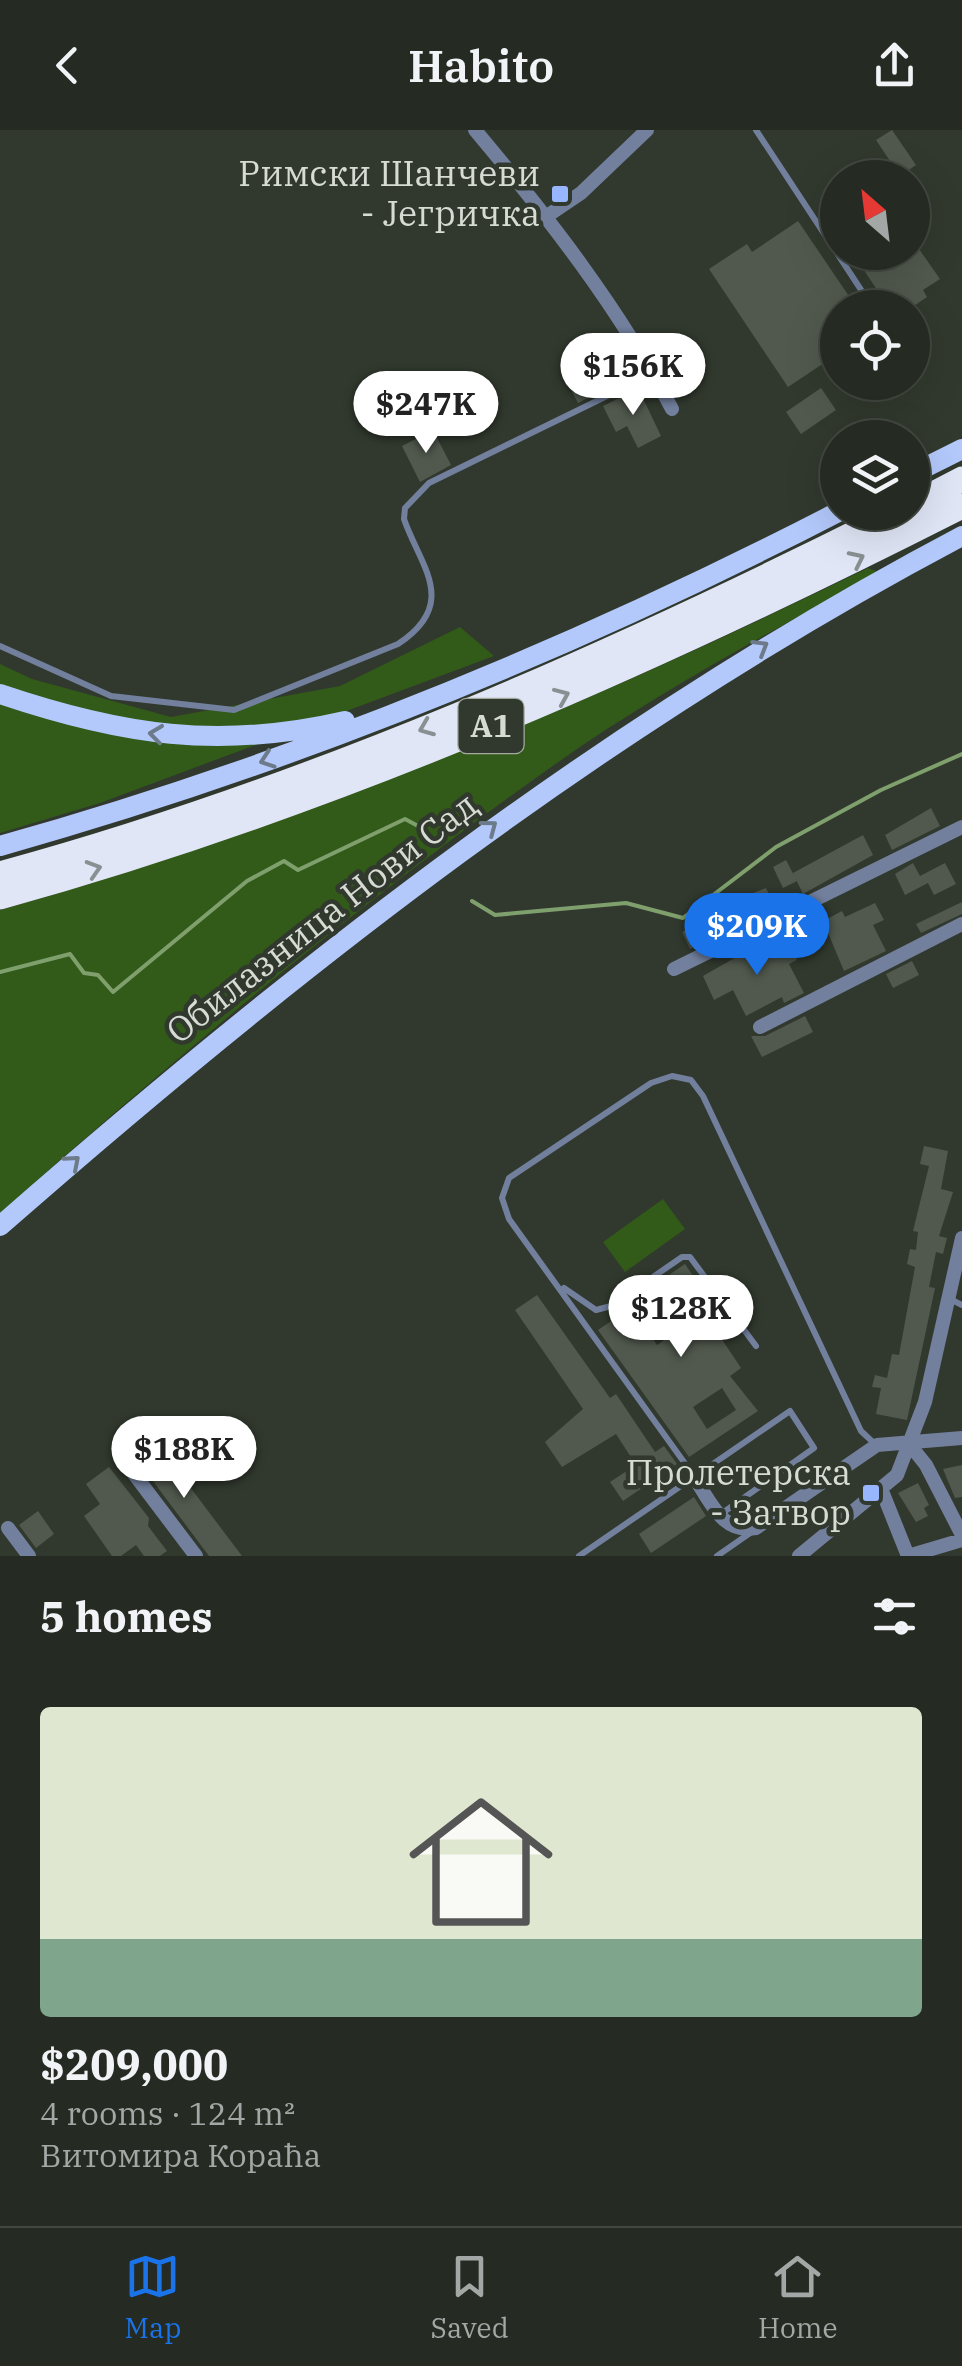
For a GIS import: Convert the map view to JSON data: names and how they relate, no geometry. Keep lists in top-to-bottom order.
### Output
{
  "streets": {
    "highway": ["A1"],
    "main road": ["Обилазница Нови Сад"]
  },
  "places": {
    "transit": ["Римски Шанчеви - Јегричка", "Пролетерска - Затвор"]
  },
  "north": "top left",
  "page": {
    "header": "Habito",
    "price": [
      "$156K",
      "$247K",
      "$209K",
      "$128K",
      "$188K"
    ],
    "heading": "5 homes",
    "list": [
      {
        "name": "$209,000",
        "note": "4 rooms · 124 m² · Витомира Кораћа"
      }
    ],
    "tabs": ["Map", "Saved", "Home"]
  }
}
